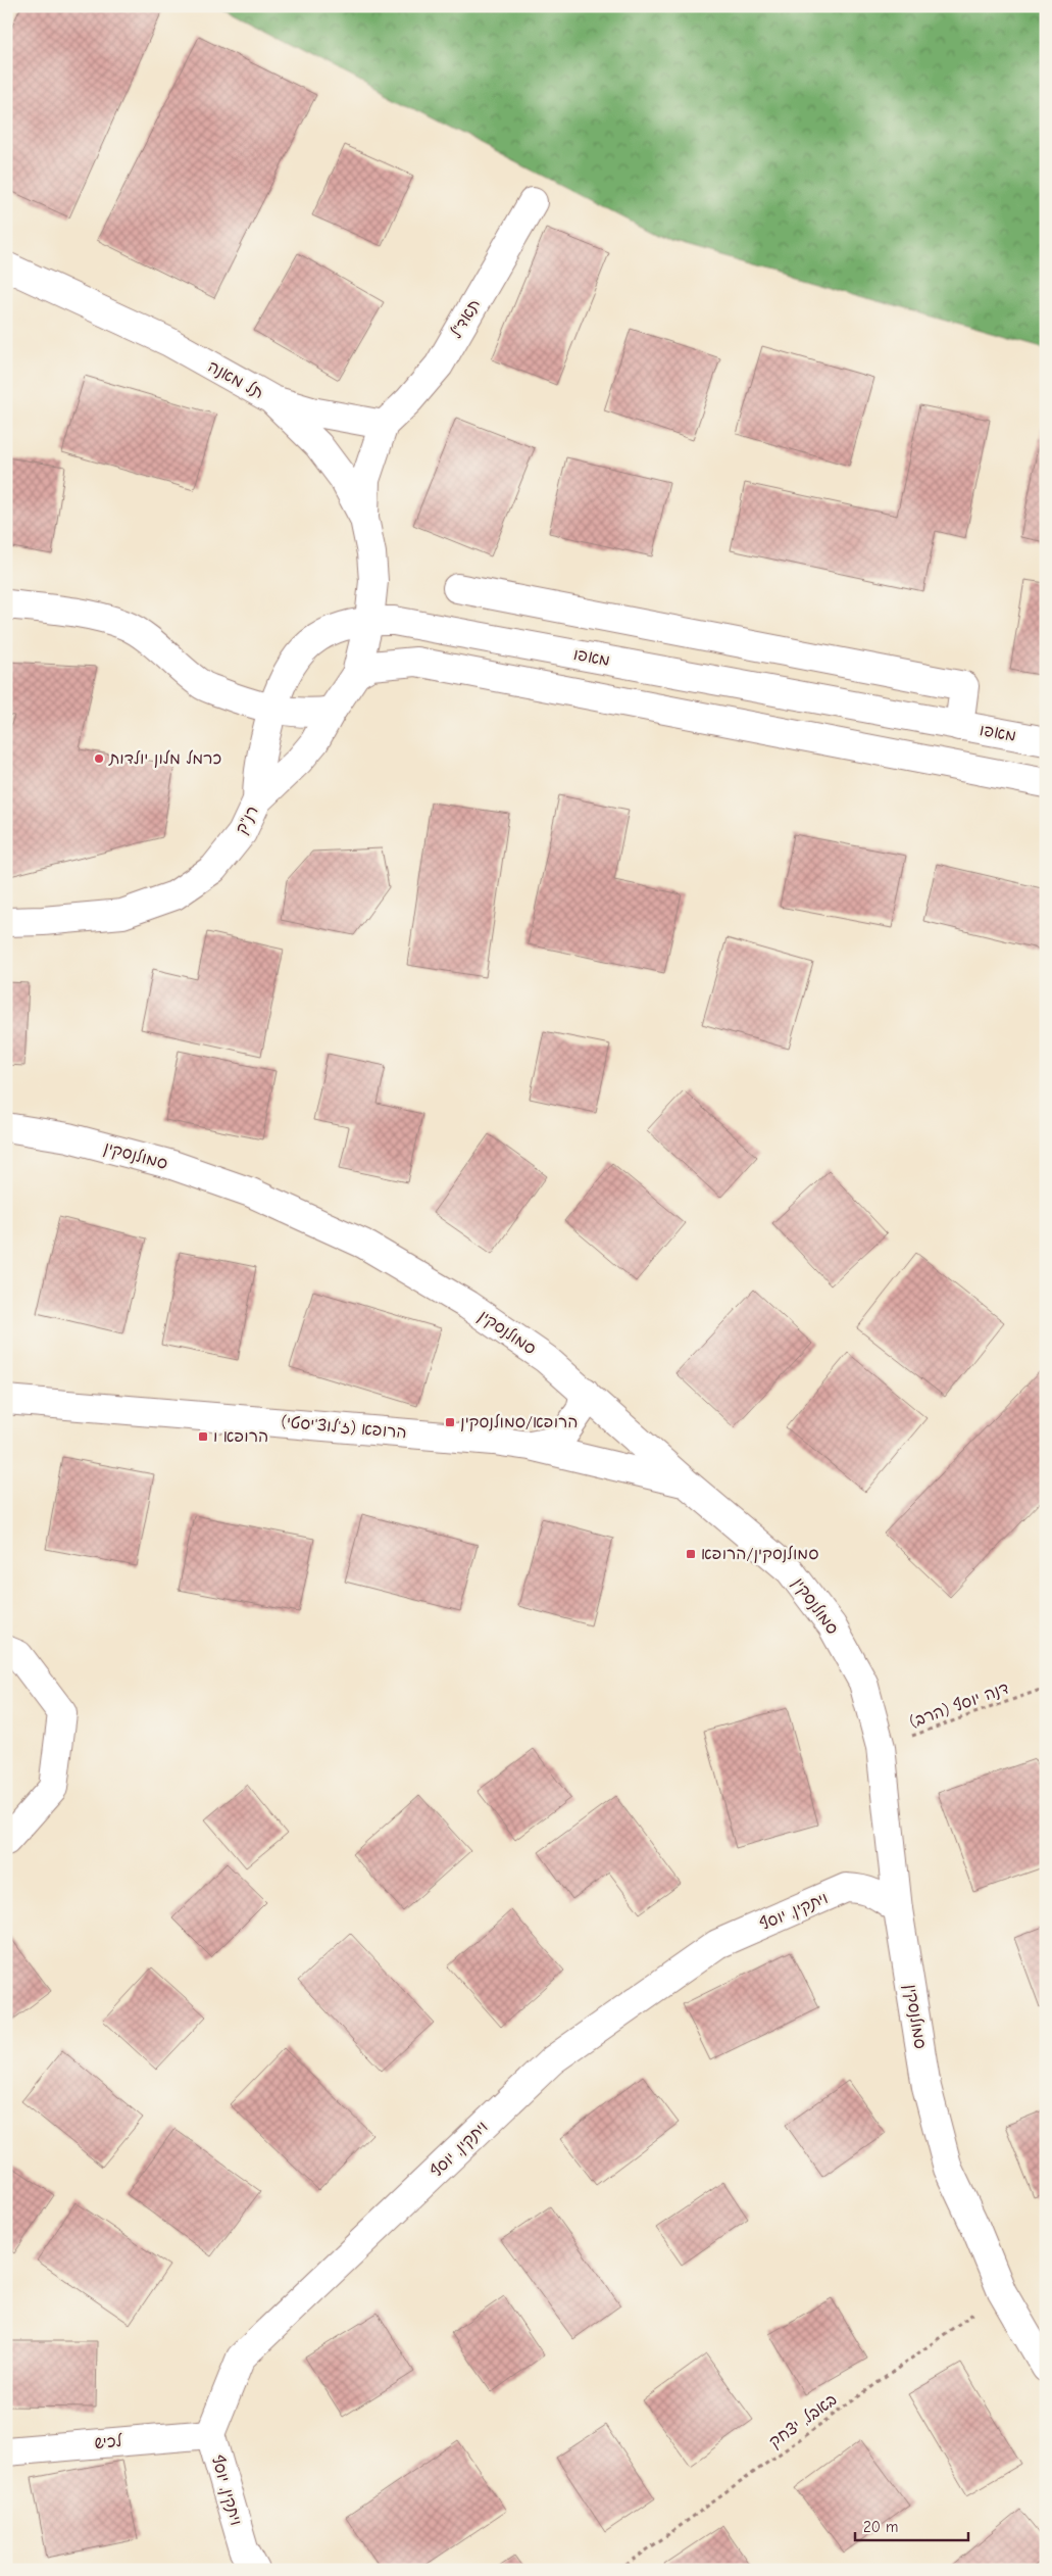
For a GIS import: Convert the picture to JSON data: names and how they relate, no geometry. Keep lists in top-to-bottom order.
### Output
{
  "streets": {
    "street": [
      "תאד\"ל",
      "תל מאנה",
      "מאפו",
      "רנ\"ק",
      "סמולנסקין",
      "הרופא (ז'לוצ'יסטי)",
      "ויתקין, יוסף",
      "לכיש"
    ],
    "path": ["דנה יוסף (הרב)", "באבל, יצחק"]
  },
  "crossings": [
    ["תאד\"ל", "תל מאנה"],
    ["תל מאנה", "רנ\"ק"],
    ["מאפו", "רנ\"ק"],
    ["סמולנסקין", "הרופא (ז'לוצ'יסטי)"],
    ["סמולנסקין", "דנה יוסף (הרב)"],
    ["סמולנסקין", "ויתקין, יוסף"],
    ["סמולנסקין", "באבל, יצחק"],
    ["ויתקין, יוסף", "לכיש"]
  ],
  "places": {
    "other": ["כרמל מלון יולדות"],
    "transit": ["הרופא/סמולנסקין", "הרופא ו", "סמולנסקין/הרופא"]
  },
  "scale_bar": "20 m"
}
